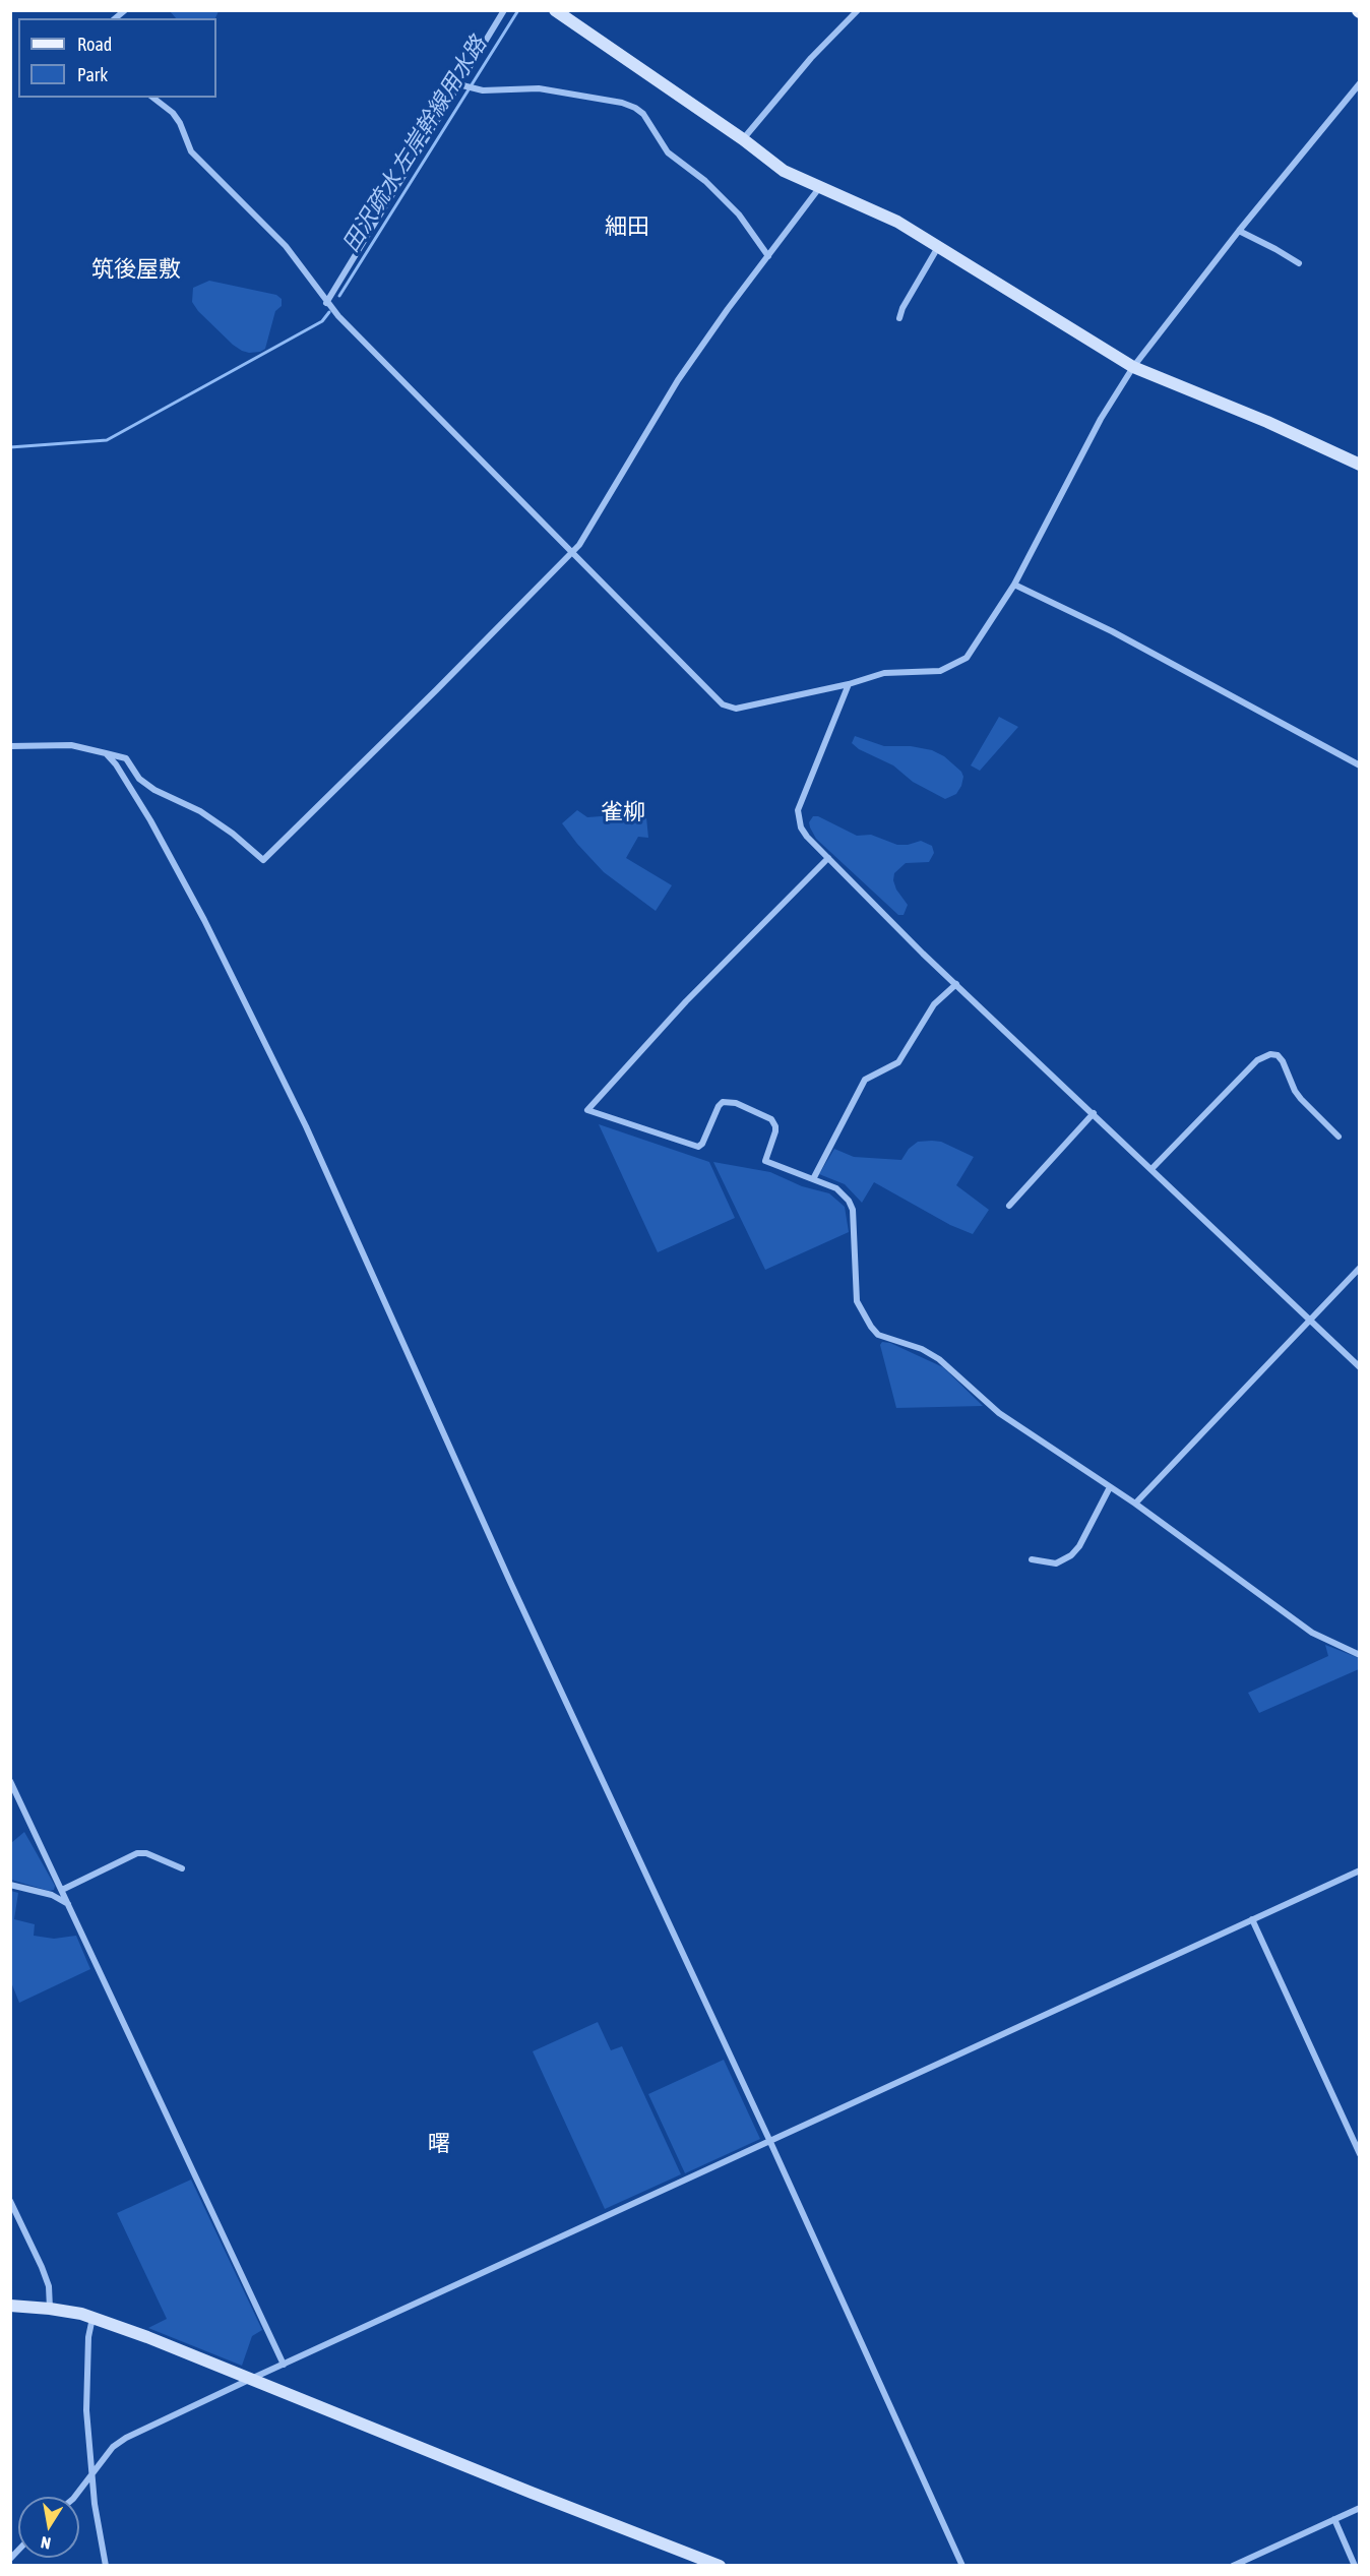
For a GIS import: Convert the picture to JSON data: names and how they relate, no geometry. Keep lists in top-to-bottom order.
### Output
{
  "districts": [
    "細田",
    "筑後屋敷",
    "雀柳",
    "曙"
  ],
  "water": ["田沢疏水 左岸幹線用水路"],
  "legend": ["Road", "Park"],
  "north": "bottom"
}
